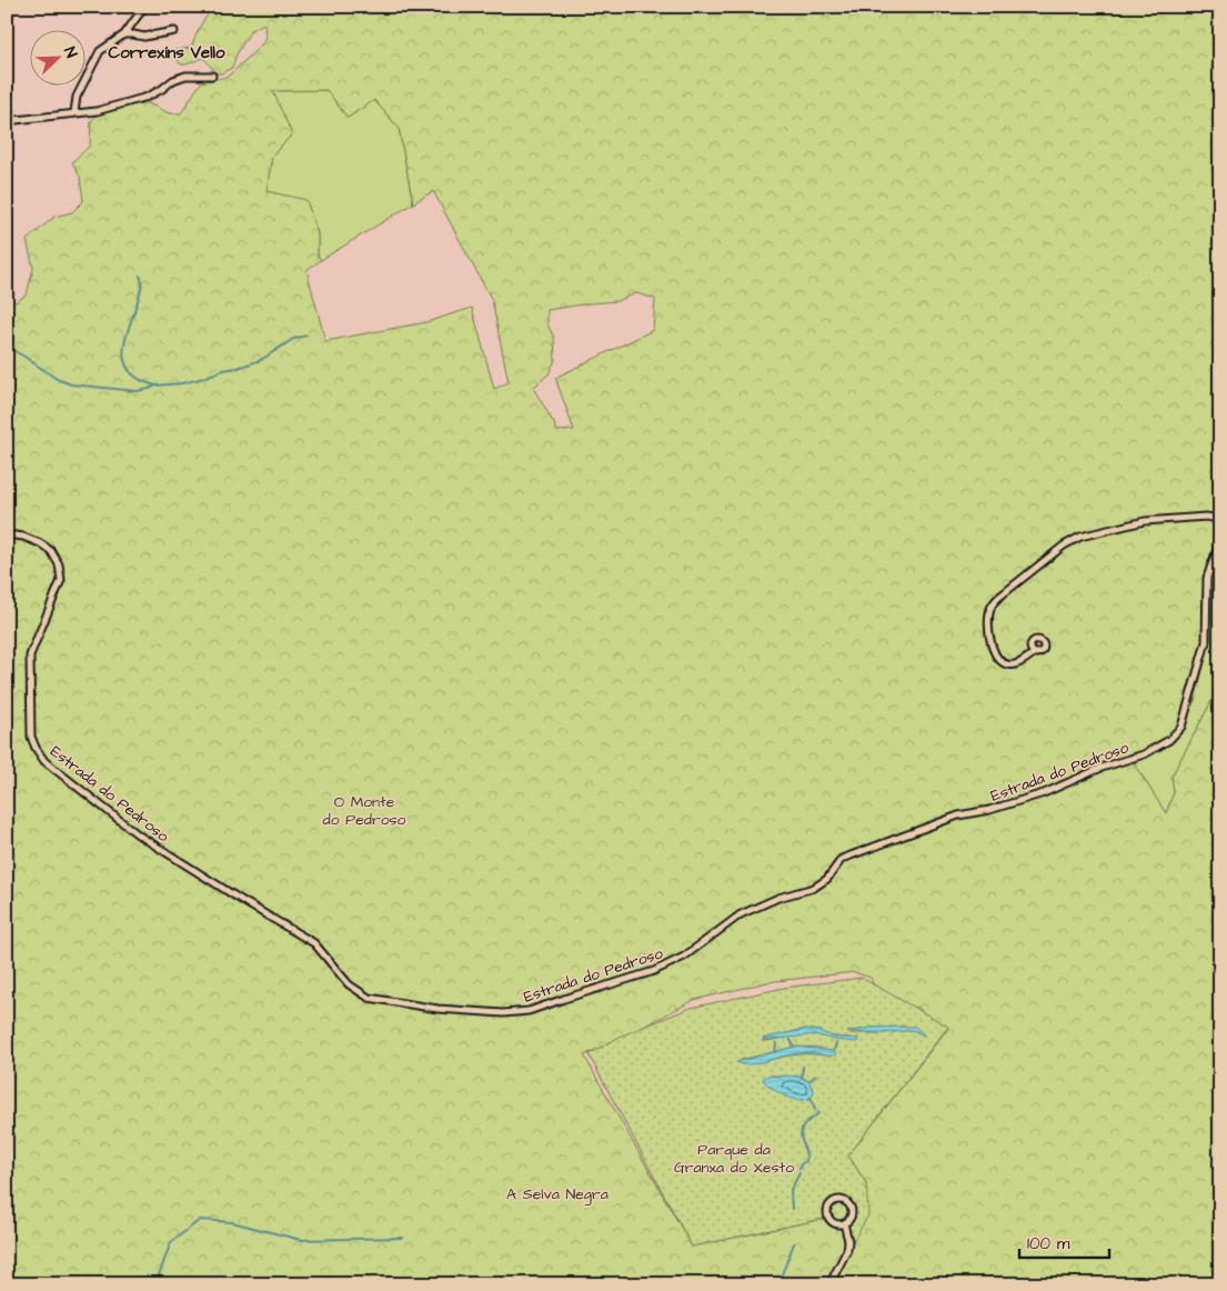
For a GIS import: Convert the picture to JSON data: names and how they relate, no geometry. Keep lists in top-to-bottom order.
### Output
{
  "streets": {
    "street": ["Estrada do Pedroso"]
  },
  "districts": ["Correxíns Vello"],
  "parks": ["O Monte do Pedroso", "Parque da Granxa do Xesto", "A Selva Negra"],
  "scale_bar": "100 m",
  "north": "top right"
}
